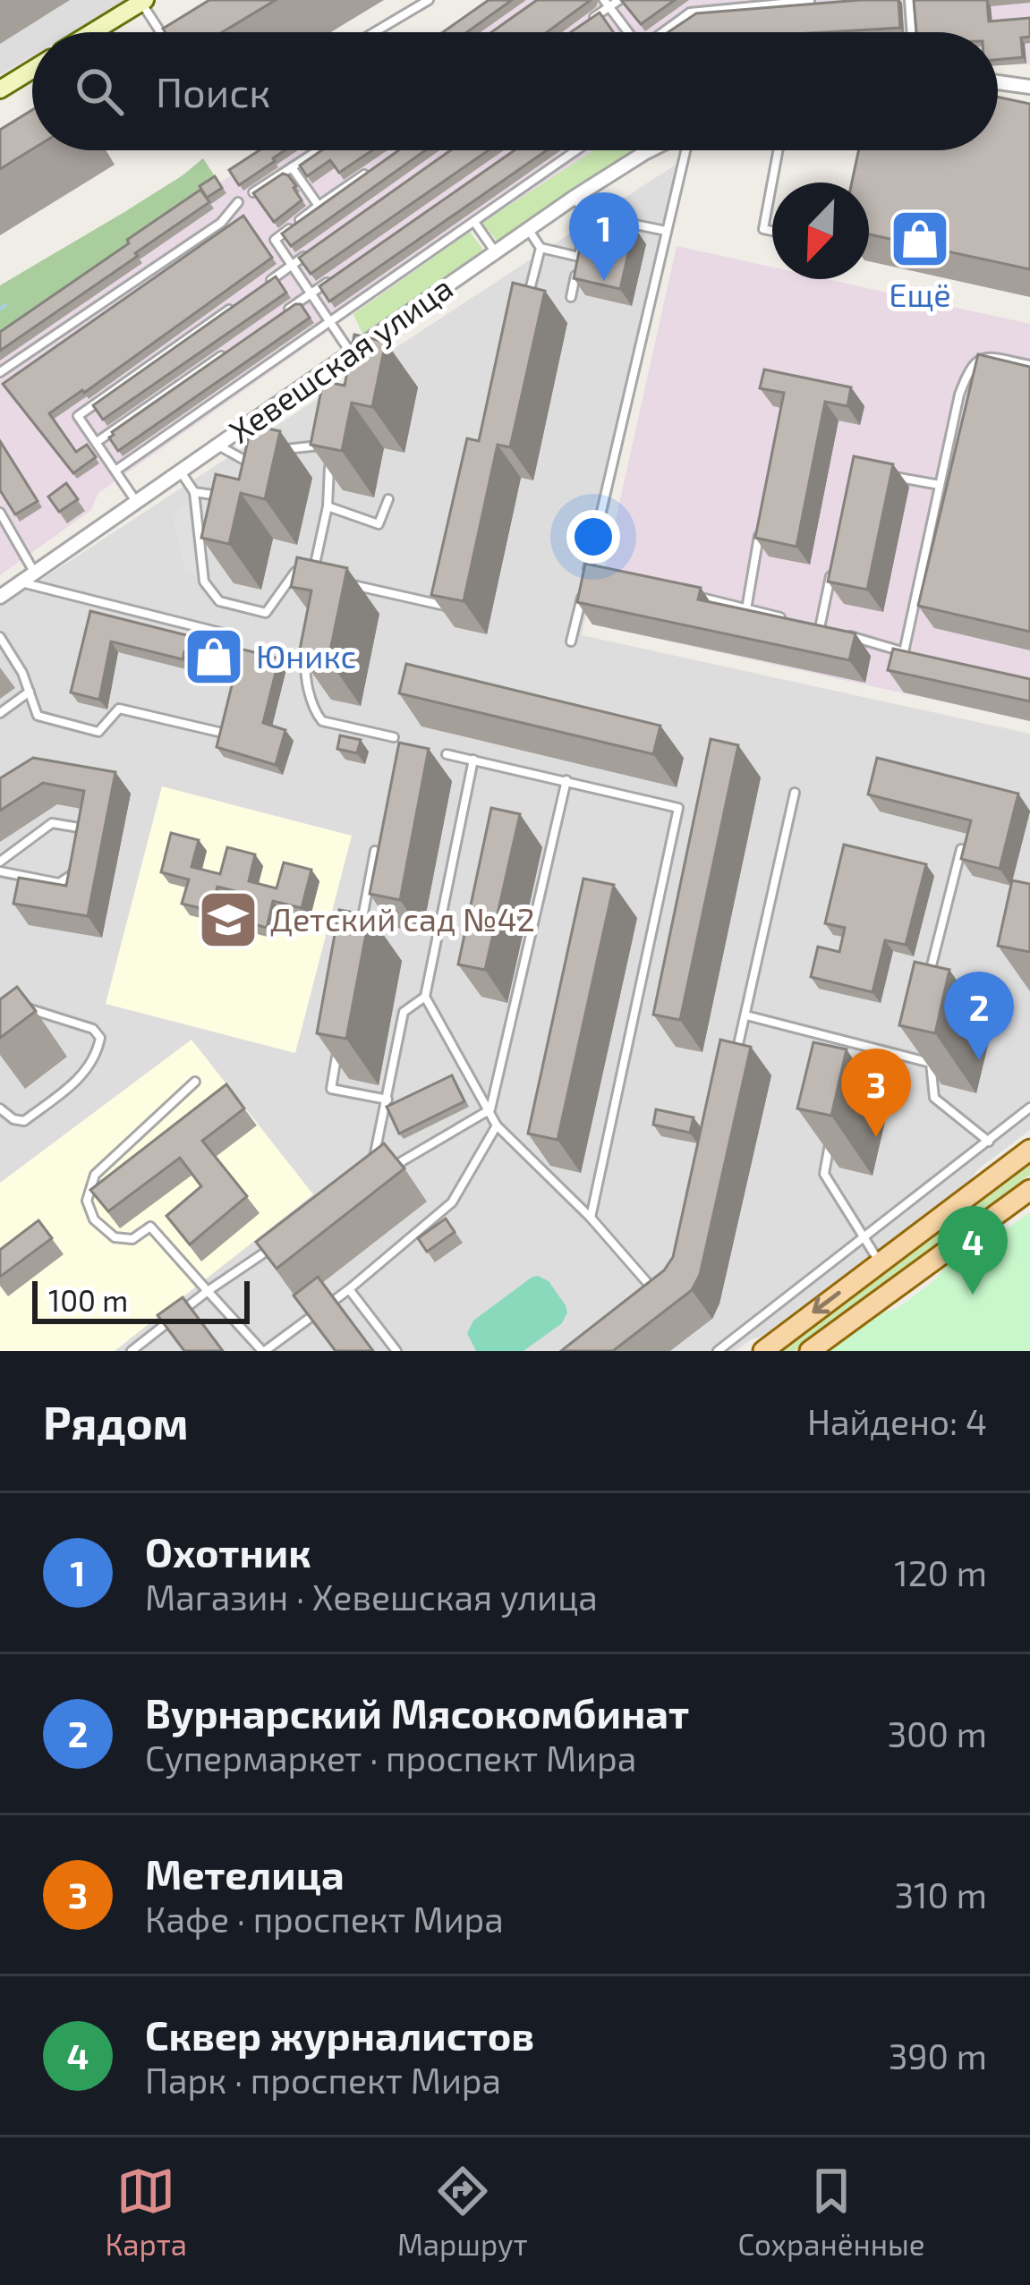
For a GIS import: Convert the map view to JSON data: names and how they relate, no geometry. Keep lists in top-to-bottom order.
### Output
{
  "streets": {
    "street": ["Хевешская улица"]
  },
  "places": {
    "shop": ["Ещё", "Юникс"],
    "school or university": ["Детский сад №42"]
  },
  "scale_bar": "100 m",
  "north": "bottom left",
  "page": {
    "search": "Поиск",
    "pins": [
      "1",
      "2",
      "3",
      "4"
    ],
    "scale": "100 m",
    "heading": ["Рядом", "Найдено: 4"],
    "list": [
      {
        "mark": "1",
        "name": "Охотник",
        "note": "Магазин · Хевешская улица",
        "value": "120 m"
      },
      {
        "mark": "2",
        "name": "Вурнарский Мясокомбинат",
        "note": "Супермаркет · проспект Мира",
        "value": "300 m"
      },
      {
        "mark": "3",
        "name": "Метелица",
        "note": "Кафе · проспект Мира",
        "value": "310 m"
      },
      {
        "mark": "4",
        "name": "Сквер журналистов",
        "note": "Парк · проспект Мира",
        "value": "390 m"
      }
    ],
    "nav": ["Карта", "Маршрут", "Сохранённые"]
  }
}
